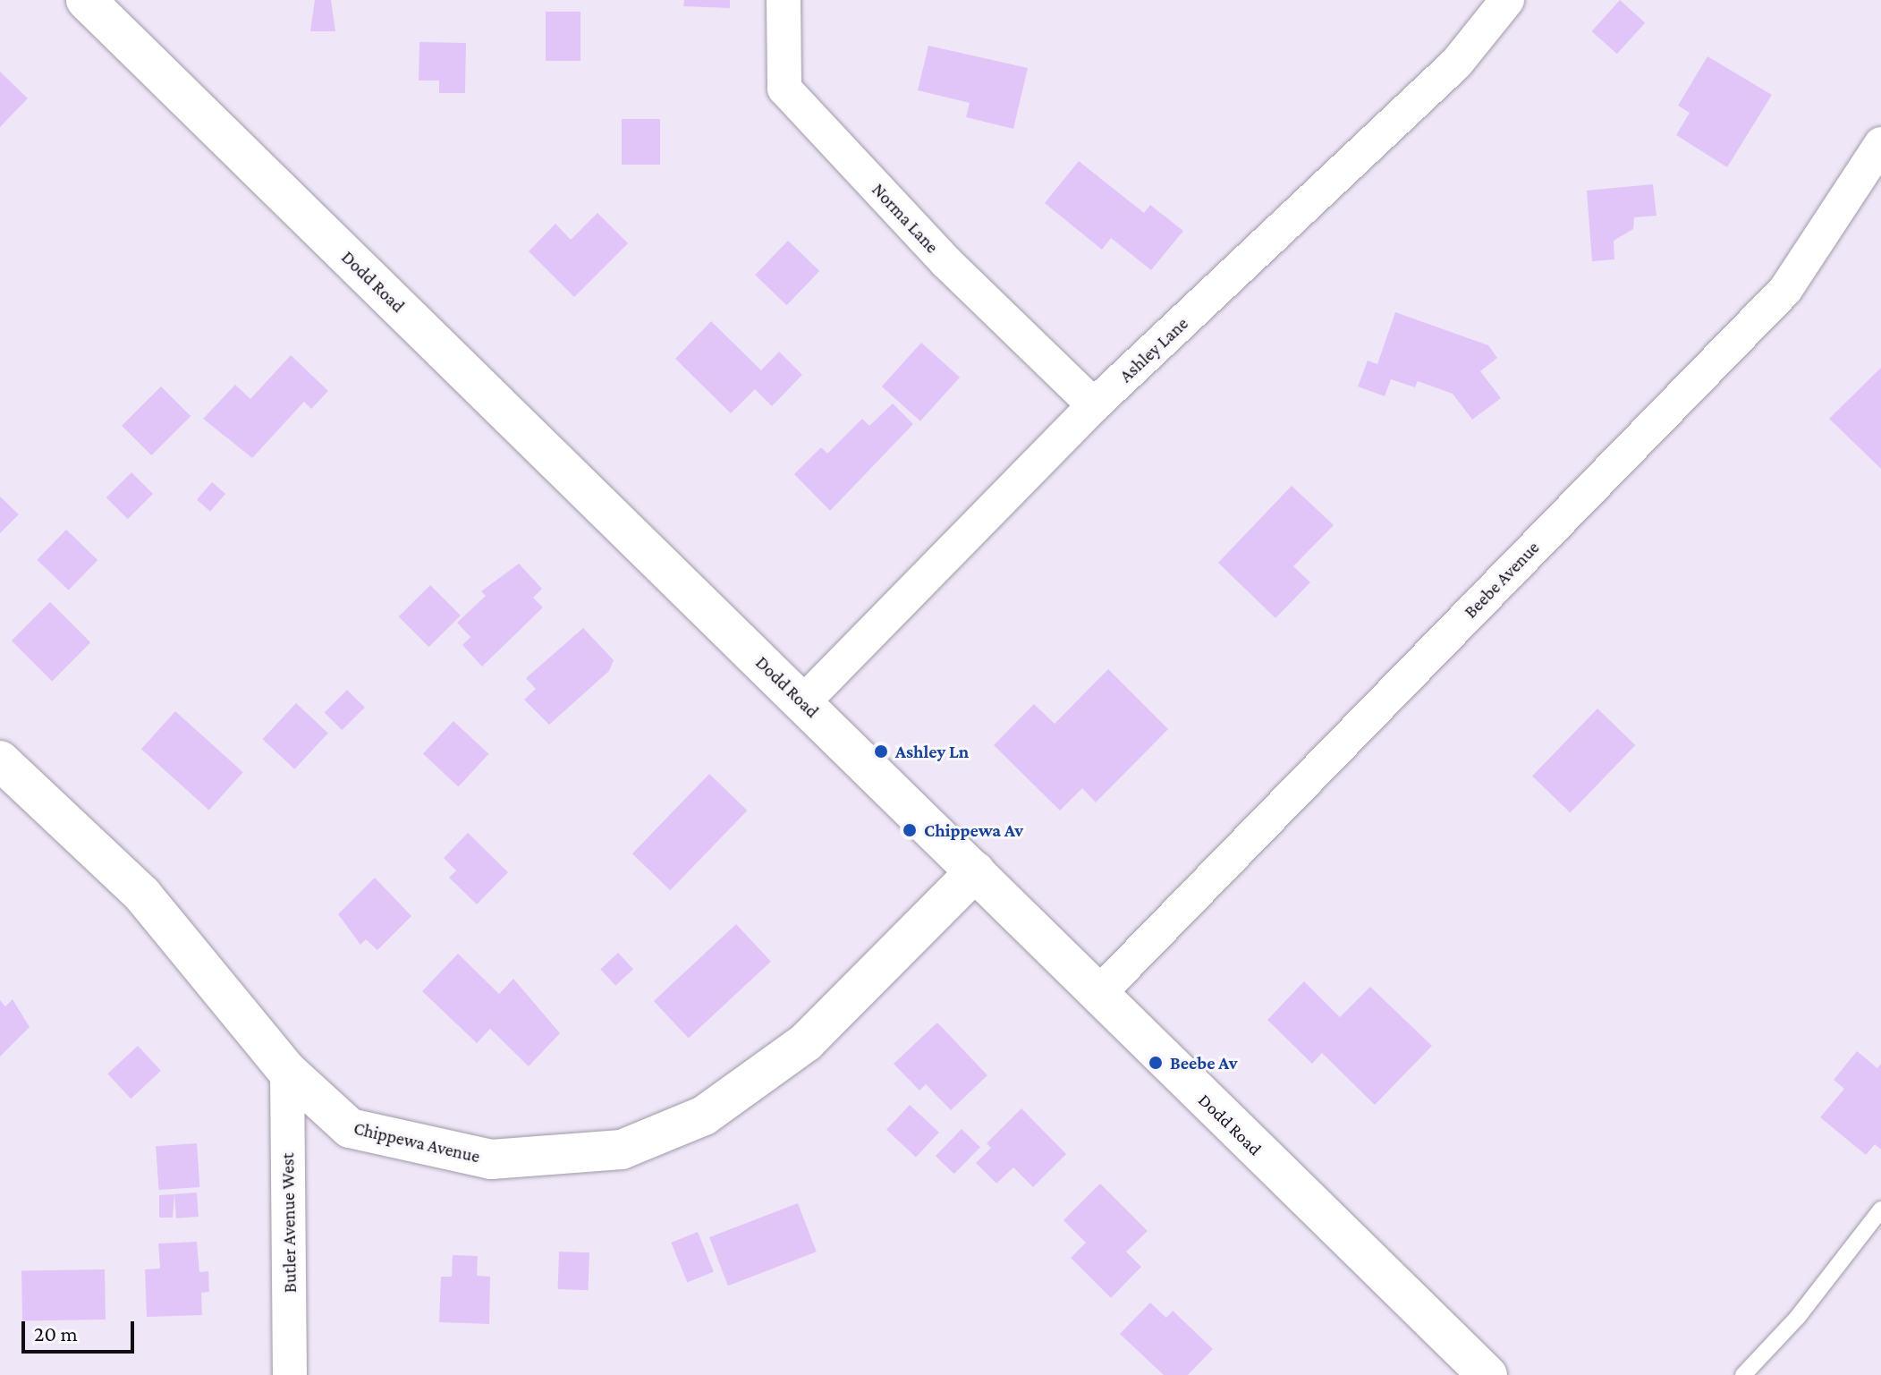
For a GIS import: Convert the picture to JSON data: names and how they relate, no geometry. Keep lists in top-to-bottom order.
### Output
{
  "streets": {
    "main road": ["Dodd Road", "Chippewa Avenue"],
    "street": [
      "Norma Lane",
      "Ashley Lane",
      "Beebe Avenue",
      "Butler Avenue West"
    ]
  },
  "crossings": [
    ["Norma Lane", "Ashley Lane"],
    ["Dodd Road", "Ashley Lane"],
    ["Dodd Road", "Beebe Avenue"],
    ["Dodd Road", "Chippewa Avenue"],
    ["Chippewa Avenue", "Butler Avenue West"]
  ],
  "places": ["Ashley Ln", "Chippewa Av", "Beebe Av"],
  "scale_bar": "20 m"
}
